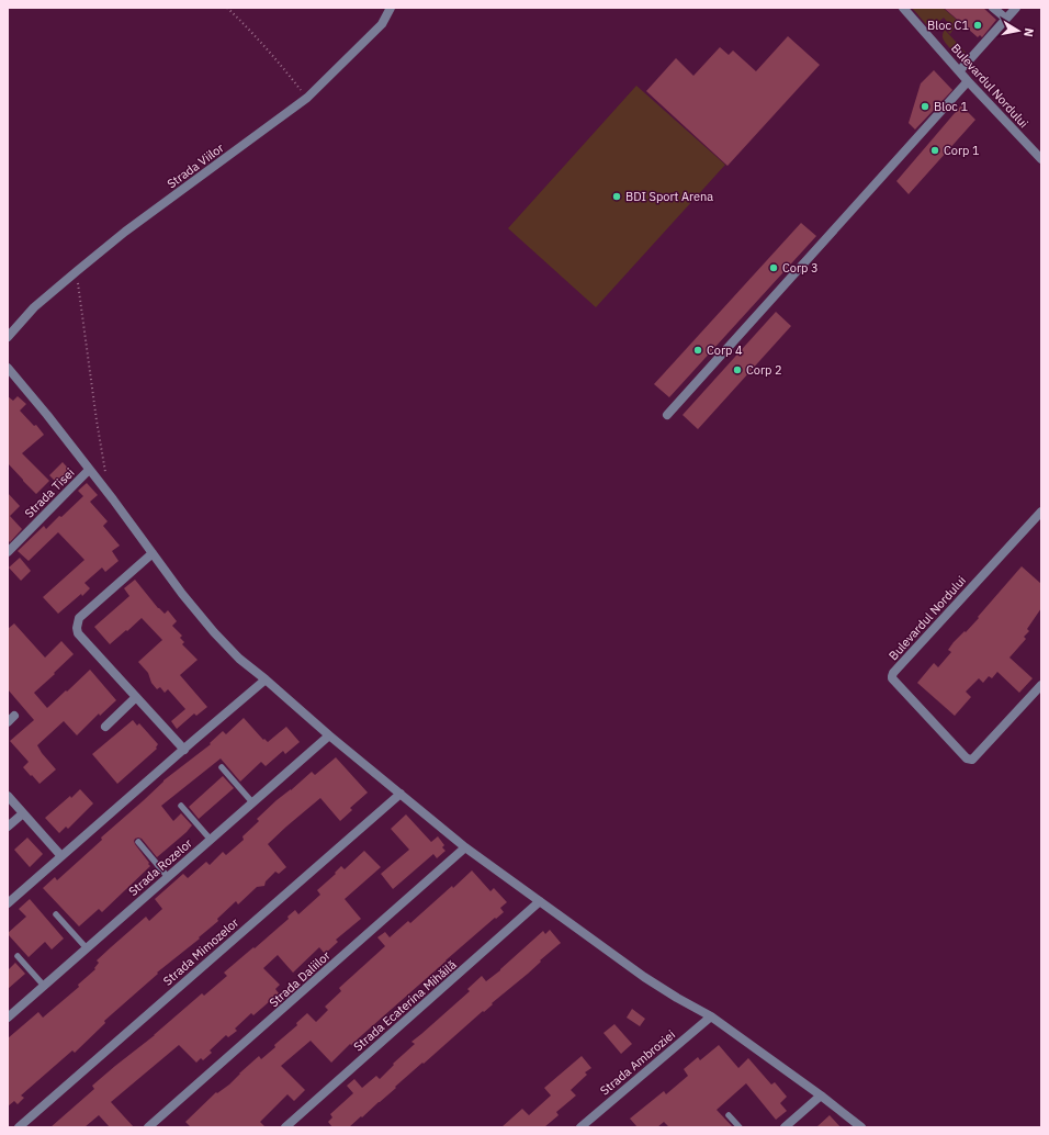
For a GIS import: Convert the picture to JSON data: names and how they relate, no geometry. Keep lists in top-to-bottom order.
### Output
{
  "streets": {
    "street": [
      "Bulevardul Nordului",
      "Strada Viilor",
      "Strada Tisei",
      "Strada Rozelor",
      "Strada Mimozelor",
      "Strada Daliilor",
      "Strada Ecaterina Mihăilă",
      "Strada Ambroziei"
    ]
  },
  "places": [
    "Bloc C1",
    "Bloc 1",
    "Corp 1",
    "BDI Sport Arena",
    "Corp 3",
    "Corp 4",
    "Corp 2"
  ],
  "north": "right"
}
